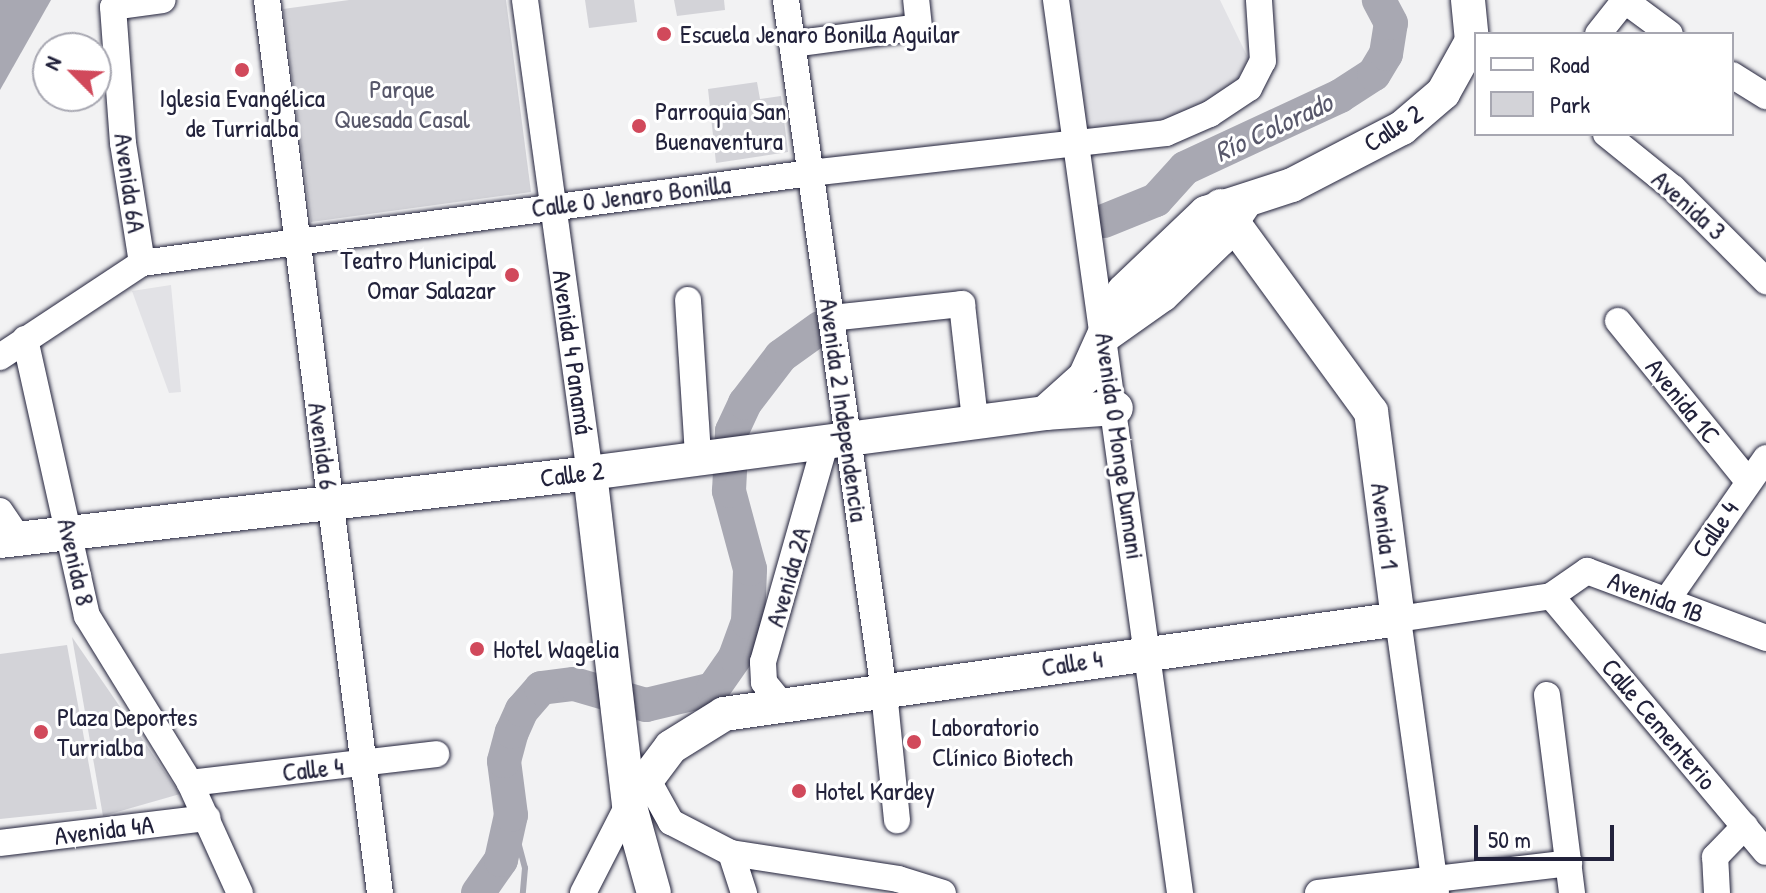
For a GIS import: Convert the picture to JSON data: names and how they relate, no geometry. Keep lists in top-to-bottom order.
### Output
{
  "streets": {
    "main road": [
      "Calle 2",
      "Avenida 4 Panamá",
      "Avenida 1",
      "Calle 4"
    ],
    "street": [
      "Avenida 6A",
      "Calle 0 Jenaro Bonilla",
      "Avenida 3",
      "Avenida 1C",
      "Avenida 2 Independencia",
      "Avenida 6",
      "Avenida 0 Monge Dumani",
      "Avenida 8",
      "Avenida 2A",
      "Avenida 1B",
      "Calle Cementerio",
      "Avenida 4A"
    ]
  },
  "crossings": [
    ["Calle 2", "Avenida 4 Panamá"],
    ["Calle 2", "Avenida 2 Independencia"],
    ["Calle 2", "Avenida 6"],
    ["Calle 2", "Avenida 0 Monge Dumani"],
    ["Calle 2", "Avenida 1"],
    ["Calle 2", "Avenida 8"],
    ["Calle 2", "Avenida 2A"],
    ["Avenida 6A", "Calle 0 Jenaro Bonilla"],
    ["Calle 0 Jenaro Bonilla", "Avenida 4 Panamá"],
    ["Calle 0 Jenaro Bonilla", "Avenida 2 Independencia"],
    ["Calle 0 Jenaro Bonilla", "Avenida 6"],
    ["Calle 0 Jenaro Bonilla", "Avenida 0 Monge Dumani"],
    ["Calle 0 Jenaro Bonilla", "Avenida 8"],
    ["Avenida 4 Panamá", "Calle 4"],
    ["Avenida 1C", "Calle 4"],
    ["Avenida 2 Independencia", "Calle 4"],
    ["Avenida 2 Independencia", "Avenida 2A"],
    ["Avenida 6", "Calle 4"],
    ["Avenida 0 Monge Dumani", "Calle 4"],
    ["Avenida 1", "Calle 4"],
    ["Calle 4", "Avenida 8"],
    ["Calle 4", "Avenida 2A"],
    ["Calle 4", "Avenida 1B"],
    ["Calle 4", "Calle Cementerio"],
    ["Avenida 8", "Avenida 4A"],
    ["Avenida 1B", "Calle Cementerio"]
  ],
  "water": ["Río Colorado"],
  "parks": ["Parque Quesada Casal"],
  "places": [
    "Escuela Jenaro Bonilla Aguilar",
    "Iglesia Evangélica de Turrialba",
    "Parroquia San Buenaventura",
    "Teatro Municipal Omar Salazar",
    "Hotel Wagelia",
    "Plaza Deportes Turrialba",
    "Laboratorio Clínico Biotech",
    "Hotel Kardey"
  ],
  "legend": ["Road", "Park"],
  "scale_bar": "50 m",
  "north": "top left"
}
